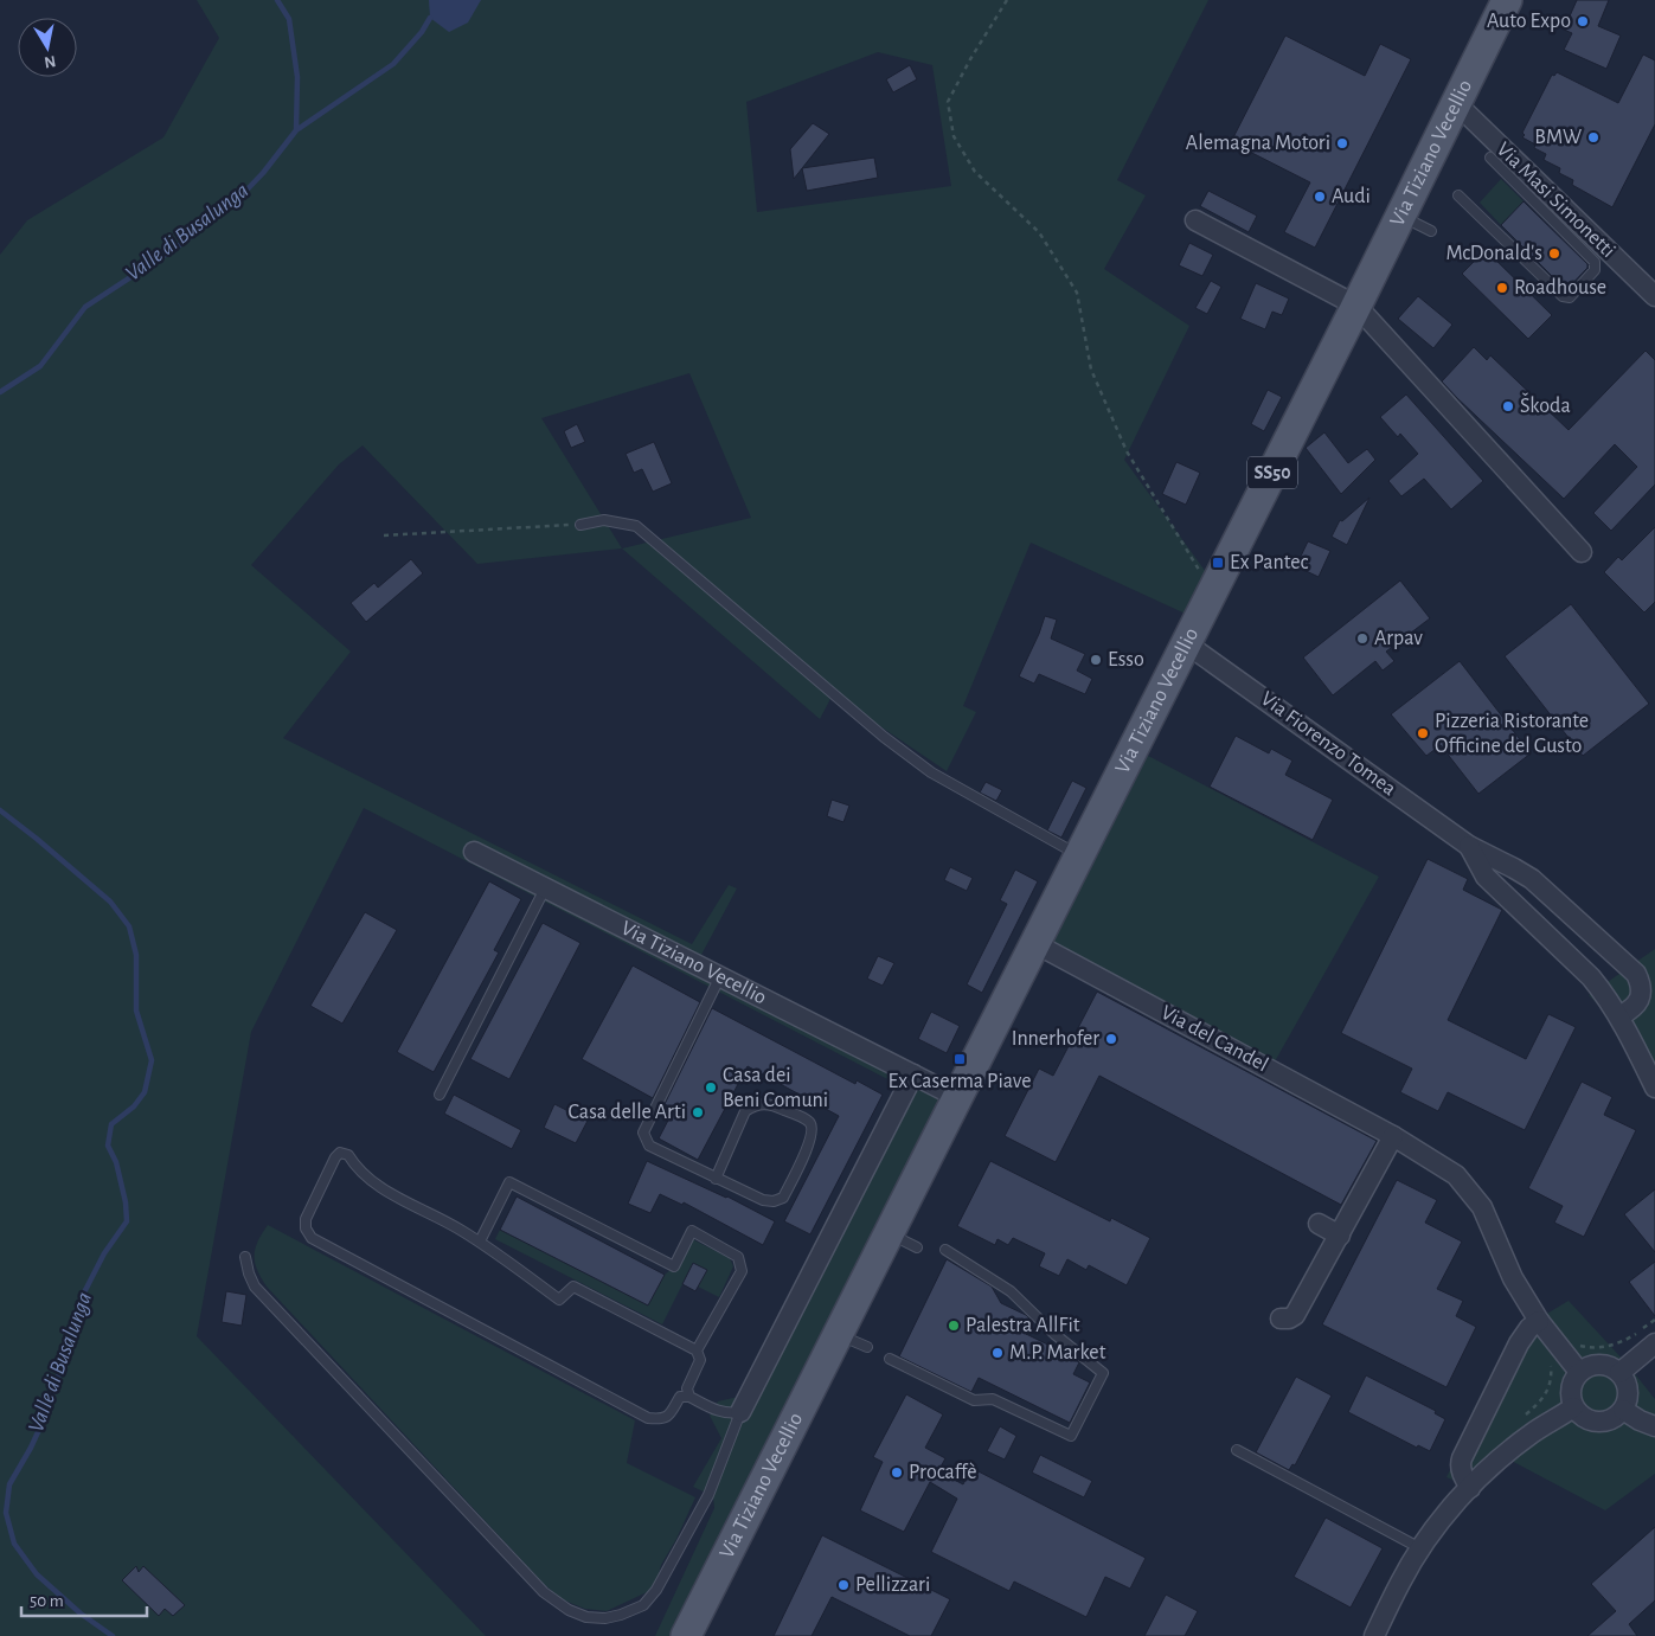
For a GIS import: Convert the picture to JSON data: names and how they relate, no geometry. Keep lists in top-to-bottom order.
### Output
{
  "streets": {
    "main road": ["Via Tiziano Vecellio", "SS50"],
    "street": ["Via Masi Simonetti", "Via Fiorenzo Tomea", "Via del Candel"]
  },
  "crossings": [
    ["Via Tiziano Vecellio", "Via Masi Simonetti"],
    ["Via Tiziano Vecellio", "Via Fiorenzo Tomea"],
    ["Via Tiziano Vecellio", "Via del Candel"]
  ],
  "water": ["Valle di Busalunga"],
  "places": {
    "other": [
      "Auto Expo",
      "BMW",
      "Alemagna Motori",
      "Audi",
      "McDonald's",
      "Roadhouse",
      "Škoda",
      "Arpav",
      "Esso",
      "Pizzeria Ristorante Officine del Gusto",
      "Innerhofer",
      "Casa dei Beni Comuni",
      "Casa delle Arti",
      "Palestra AllFit",
      "M.P. Market",
      "Procaffè",
      "Pellizzari"
    ],
    "transit": ["Ex Pantec", "Ex Caserma Piave"]
  },
  "scale_bar": "50 m",
  "north": "bottom"
}
